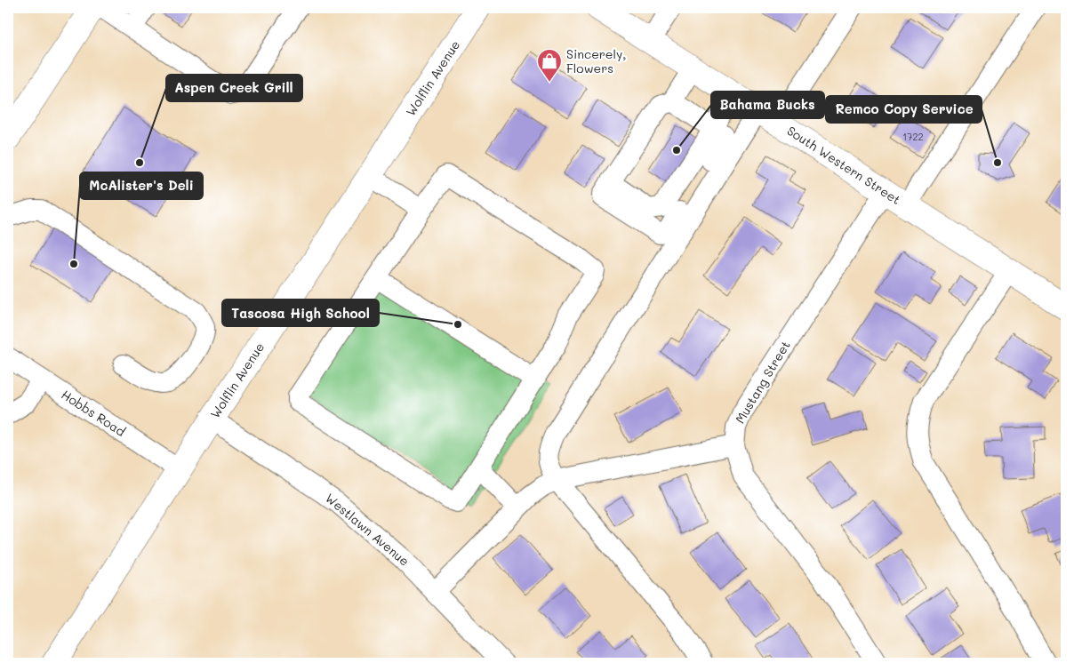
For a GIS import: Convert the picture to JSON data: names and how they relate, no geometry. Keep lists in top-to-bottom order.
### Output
{
  "streets": {
    "main road": ["Wolflin Avenue", "South Western Street"],
    "street": ["Mustang Street", "Hobbs Road", "Westlawn Avenue"]
  },
  "crossings": [
    ["Wolflin Avenue", "Hobbs Road"],
    ["Wolflin Avenue", "Westlawn Avenue"],
    ["South Western Street", "Mustang Street"]
  ],
  "places": {
    "shop": ["Sincerely, Flowers"],
    "other": [
      "Bahama Bucks",
      "Aspen Creek Grill",
      "Remco Copy Service",
      "McAlister's Deli",
      "Tascosa High School"
    ]
  },
  "house_numbers": ["1722"]
}
